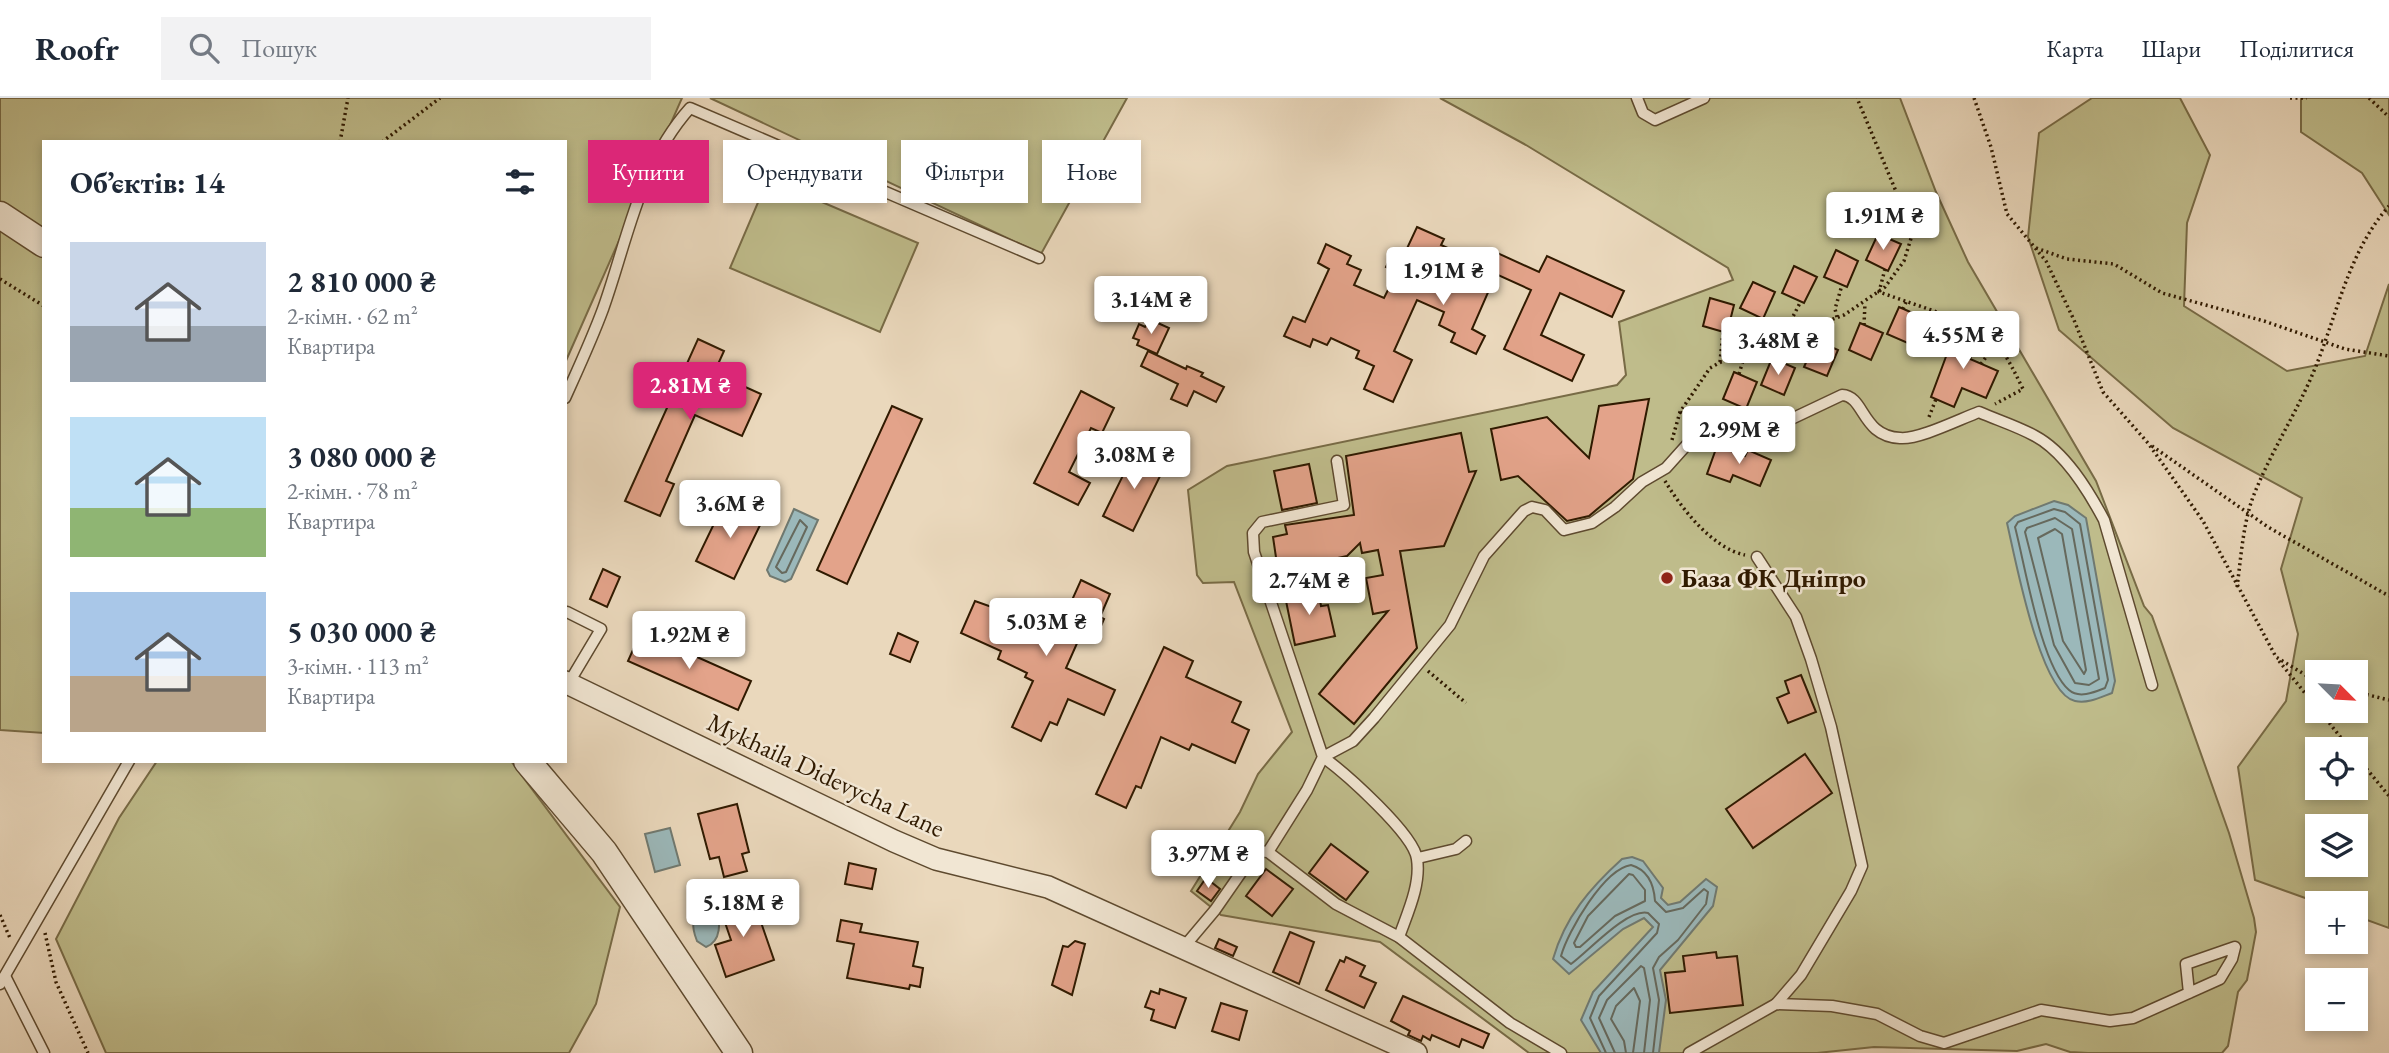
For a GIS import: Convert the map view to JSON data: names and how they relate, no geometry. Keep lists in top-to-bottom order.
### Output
{
  "streets": {
    "street": ["Mykhaila Didevycha Lane"]
  },
  "places": ["База ФК Дніпро"],
  "north": "bottom right",
  "page": {
    "header": "Roofr",
    "search": "Пошук",
    "nav": ["Карта", "Шари", "Поділитися"],
    "chip": [
      "Купити",
      "Орендувати",
      "Фільтри",
      "Нове"
    ],
    "heading": "Об’єктів: 14",
    "price": [
      "1.91M ₴",
      "1.91M ₴",
      "3.14M ₴",
      "4.55M ₴",
      "3.48M ₴",
      "2.81M ₴",
      "2.99M ₴",
      "3.08M ₴",
      "3.6M ₴",
      "2.74M ₴",
      "5.03M ₴",
      "1.92M ₴",
      "3.97M ₴",
      "5.18M ₴"
    ],
    "list": [
      {
        "name": "2 810 000 ₴",
        "note": "2-кімн. · 62 m² · Квартира"
      },
      {
        "name": "3 080 000 ₴",
        "note": "2-кімн. · 78 m² · Квартира"
      },
      {
        "name": "5 030 000 ₴",
        "note": "3-кімн. · 113 m² · Квартира"
      }
    ],
    "map_buttons": ["+", "−"]
  }
}
